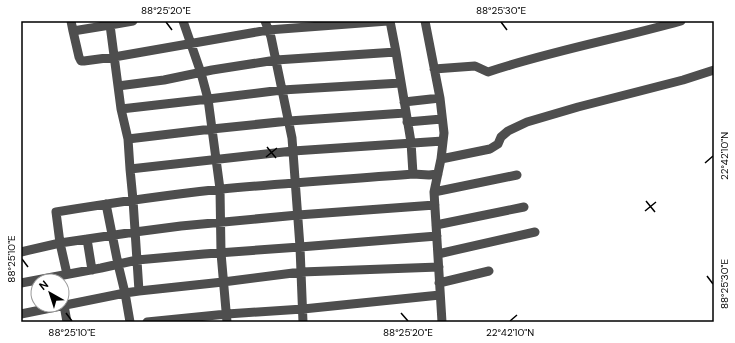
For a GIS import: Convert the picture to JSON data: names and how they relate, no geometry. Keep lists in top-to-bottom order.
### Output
{
  "north": "top left",
  "coordinates": [
    "88°25'20\"E",
    "88°25'30\"E",
    "22°42'10\"N",
    "88°25'10\"E"
  ]
}
